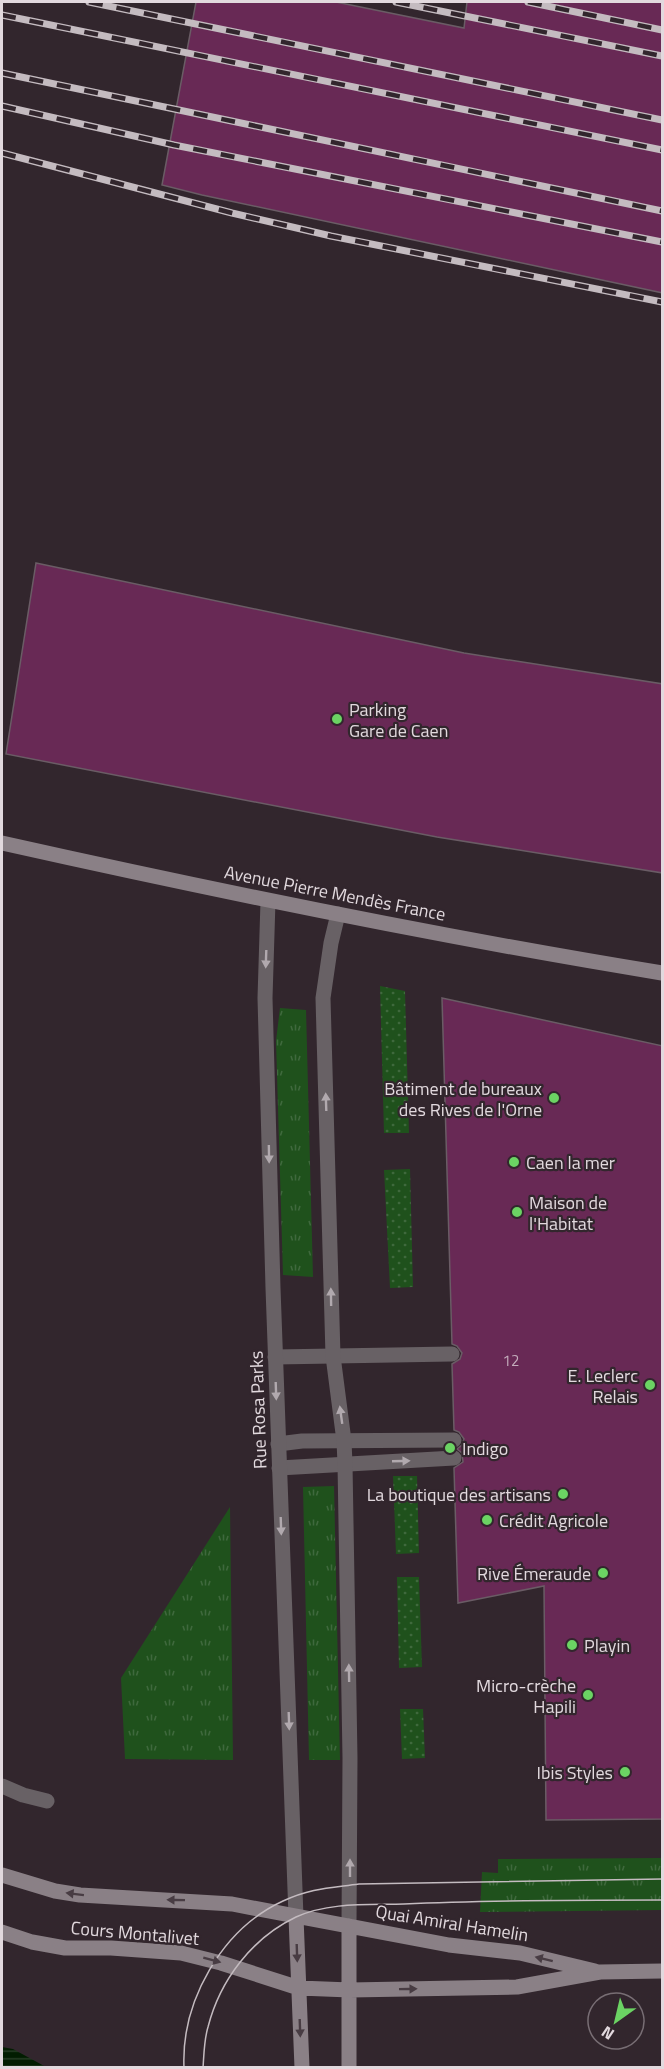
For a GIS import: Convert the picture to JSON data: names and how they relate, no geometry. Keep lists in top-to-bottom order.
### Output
{
  "streets": {
    "main road": ["Avenue Pierre Mendès France", "Quai Amiral Hamelin", "Cours Montalivet"],
    "street": ["Rue Rosa Parks"]
  },
  "crossings": [
    ["Avenue Pierre Mendès France", "Rue Rosa Parks"],
    ["Rue Rosa Parks", "Quai Amiral Hamelin"],
    ["Rue Rosa Parks", "Cours Montalivet"],
    ["Quai Amiral Hamelin", "Cours Montalivet"]
  ],
  "places": [
    "Parking Gare de Caen",
    "Bâtiment de bureaux des Rives de l'Orne",
    "Caen la mer",
    "Maison de l'Habitat",
    "E. Leclerc Relais",
    "Indigo",
    "La boutique des artisans",
    "Crédit Agricole",
    "Rive Émeraude",
    "Playin",
    "Micro-crèche Hapili",
    "Ibis Styles"
  ],
  "house_numbers": ["12"],
  "north": "bottom left"
}
